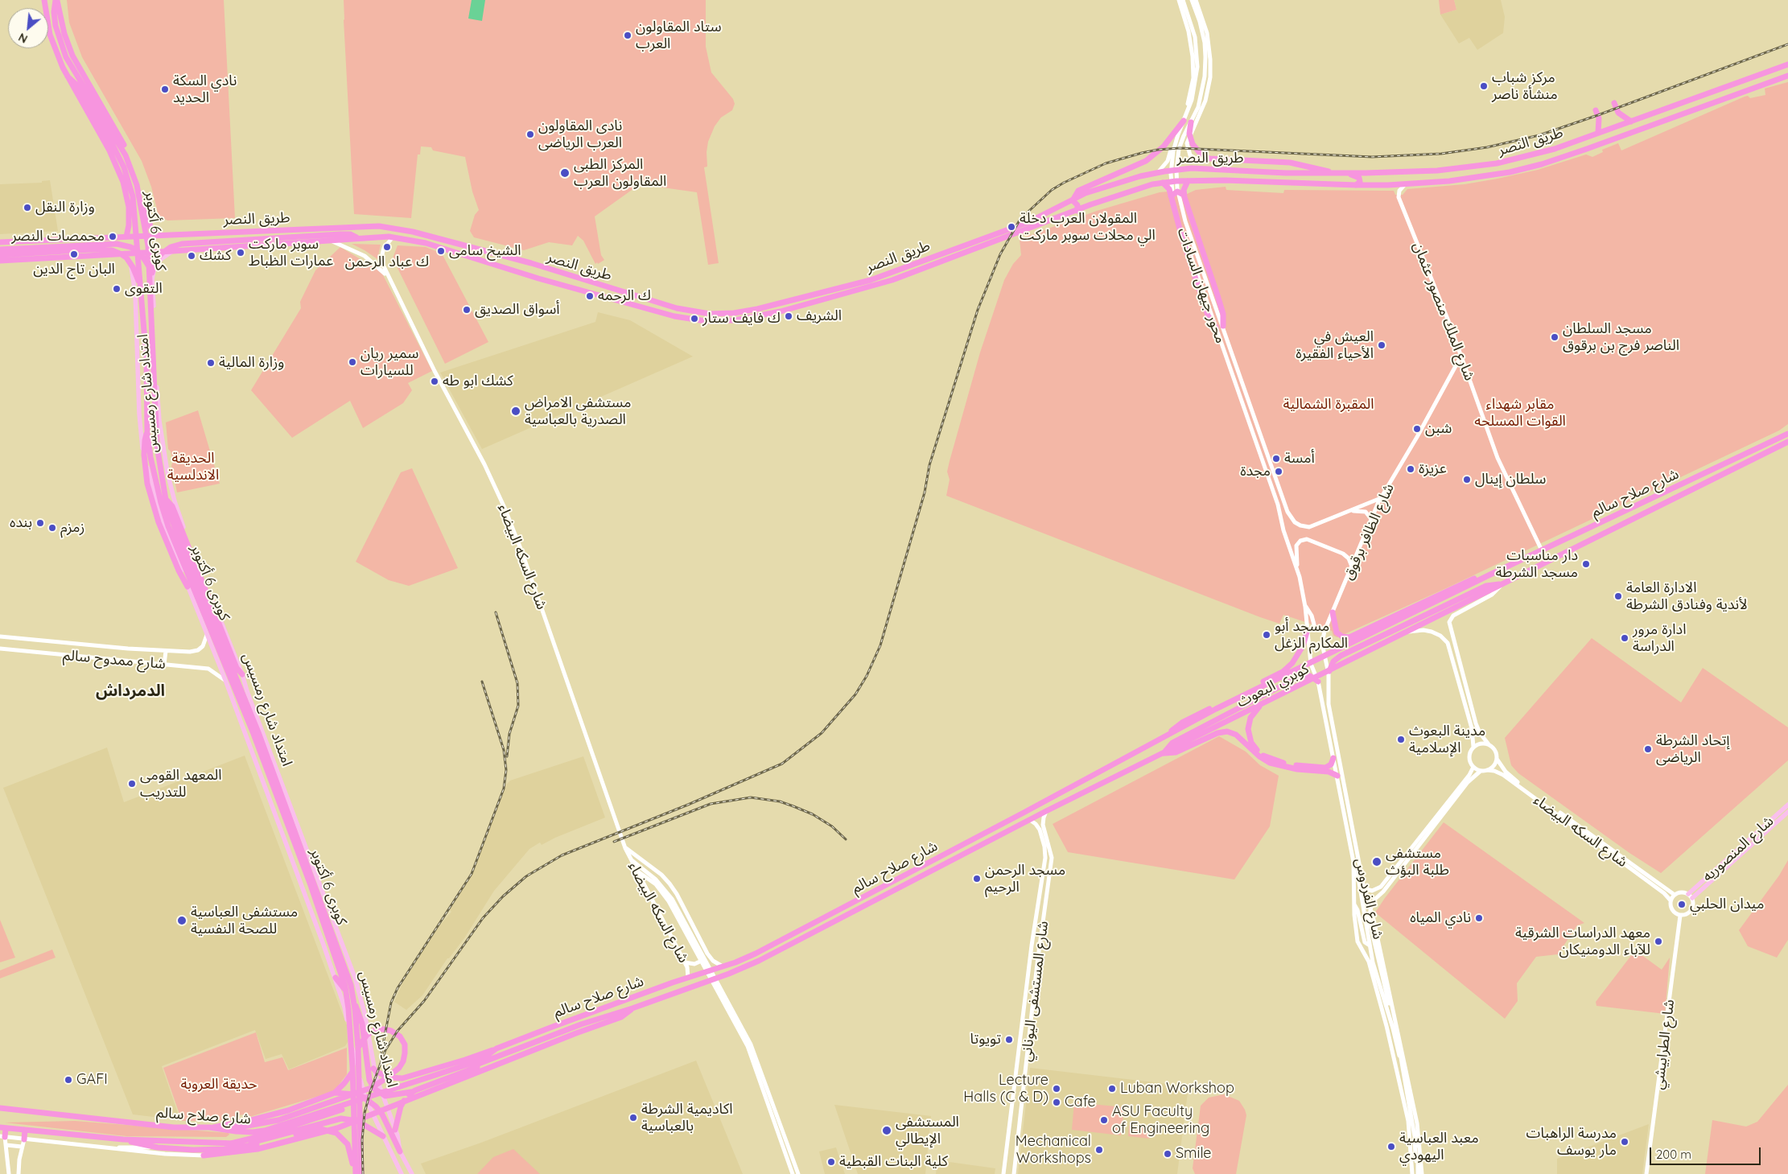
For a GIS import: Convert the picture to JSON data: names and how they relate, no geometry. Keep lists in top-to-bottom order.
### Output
{
  "streets": {
    "highway": [
      "طريق النصر",
      "كوبرى 6 أكتوبر",
      "شارع صلاح سالم",
      "كوبري البعوث"
    ],
    "main road": [
      "محور جيهان السادات",
      "شارع الملك منصور عثمان",
      "امتداد شارع رمسيس",
      "شارع الظافر برقوق",
      "شارع السكه البيضاء",
      "شارع ممدوح سالم",
      "شارع المنصوريه",
      "شارع الفردوس",
      "شارع المستشفى اليوناني",
      "شارع الطرابيشي"
    ]
  },
  "crossings": [
    ["طريق النصر", "شارع الملك منصور عثمان"],
    ["طريق النصر", "امتداد شارع رمسيس"],
    ["طريق النصر", "شارع السكه البيضاء"],
    ["شارع الملك منصور عثمان", "شارع صلاح سالم"],
    ["شارع الملك منصور عثمان", "شارع الظافر برقوق"],
    ["امتداد شارع رمسيس", "شارع ممدوح سالم"],
    ["شارع صلاح سالم", "شارع السكه البيضاء"],
    ["شارع صلاح سالم", "كوبري البعوث"],
    ["شارع صلاح سالم", "شارع المستشفى اليوناني"],
    ["شارع الظافر برقوق", "شارع الفردوس"],
    ["شارع السكه البيضاء", "شارع المنصوريه"],
    ["شارع السكه البيضاء", "شارع الطرابيشي"],
    ["شارع المنصوريه", "شارع الطرابيشي"]
  ],
  "districts": ["الدمرداش"],
  "parks": [
    "المقبرة الشمالية",
    "مقابر شهداء القوات المسلحه",
    "الحديقة الاندلسية",
    "حديقة العروبة"
  ],
  "places": [
    "ستاد المقاولون العرب",
    "مركز شباب منشأة ناصر",
    "نادي السكة الحديد",
    "نادى المقاولون العرب الرياضى",
    "المركز الطبى المقاولون العرب",
    "وزارة النقل",
    "المقولان العرب دخلة الي محلات سوبر ماركت",
    "محمصات النصر",
    "ك عباد الرحمن",
    "الشيخ سامى",
    "سوبر ماركت عمارات الظباط",
    "البان تاج الدين",
    "كشك",
    "التقوى",
    "ك الرحمه",
    "أسواق الصديق",
    "الشريف",
    "ك فايف ستار",
    "مسجد السلطان الناصر فرج بن برقوق",
    "العيش في الأحياء الفقيرة",
    "سمير ريان للسيارات",
    "وزارة المالية",
    "كشك ابو طه",
    "مستشفى الامراض الصدرية بالعباسية",
    "شبن",
    "أمسة",
    "عزيزة",
    "مجدة",
    "سلطان إينال",
    "بنده",
    "زمزم",
    "دار مناسبات مسجد الشرطة",
    "الادارة العامة لأندية وفنادق الشرطة",
    "مسجد أبو المكارم الزغل",
    "ادارة مرور الدراسة",
    "مدينة البعوث الإسلامية",
    "إتحاد الشرطة الرياضى",
    "المعهد القومى للتدريب",
    "مستشفى طلبة البؤث",
    "مسجد الرحمن الرحيم",
    "ميدان الحلبي",
    "نادي المياه",
    "مستشفى العباسية للصحة النفسية",
    "معهد الدراسات الشرقية للآباء الدومنيكان",
    "تويوتا",
    "GAFI",
    "Lecture Halls (C & D)",
    "Luban Workshop",
    "Cafe",
    "اكاديمية الشرطة بالعباسية",
    "ASU Faculty of Engineering",
    "المستشفى الإيطالي",
    "مدرسة الراهبات مار يوسف",
    "معبد العباسية اليهودي",
    "Mechanical Workshops",
    "Smile",
    "كلية البنات القبطية"
  ],
  "scale_bar": "200 m",
  "north": "bottom left"
}
